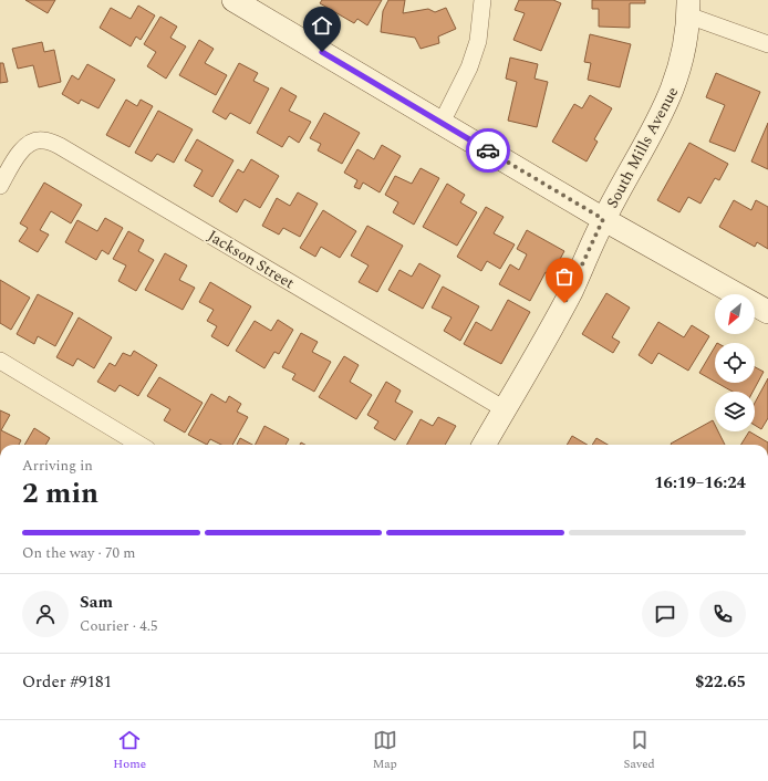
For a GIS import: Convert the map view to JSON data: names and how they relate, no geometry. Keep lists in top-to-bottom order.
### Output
{
  "streets": {
    "main road": ["South Mills Avenue"],
    "street": ["Jackson Street"]
  },
  "crossings": [
    ["South Mills Avenue", "Jackson Street"]
  ],
  "north": "bottom left",
  "page": {
    "heading": ["2 min", "Arriving in", "16:19–16:24"],
    "panel": [
      "Sam",
      "Courier · 4.5",
      "Order #9181",
      "$22.65"
    ],
    "bar": "On the way · 70 m",
    "tabs": ["Home", "Map", "Saved"]
  }
}
